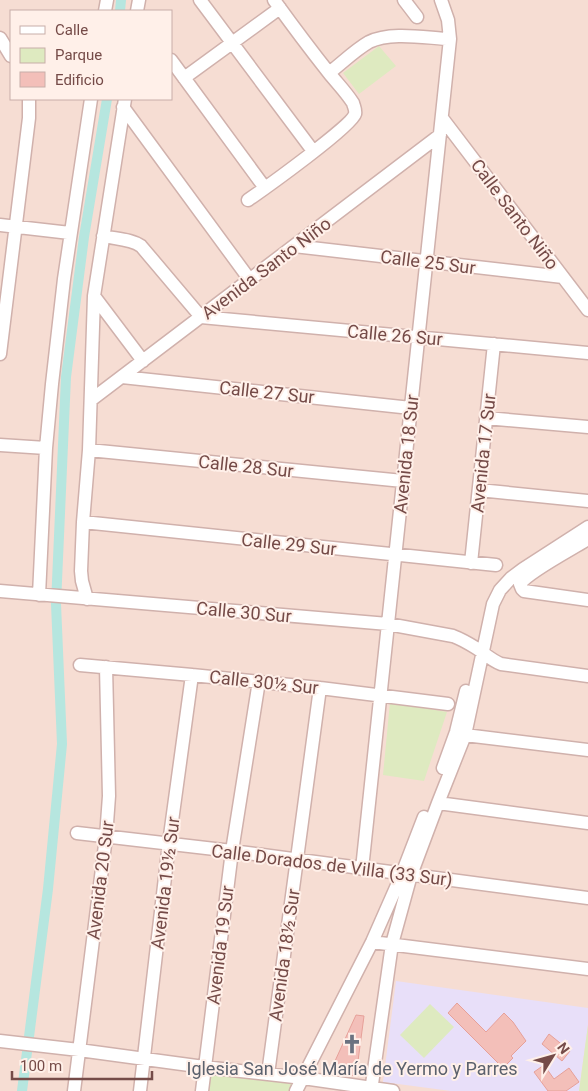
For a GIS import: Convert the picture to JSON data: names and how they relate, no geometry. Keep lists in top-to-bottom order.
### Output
{
  "streets": {
    "street": [
      "Calle Santo Niño",
      "Calle 25 Sur",
      "Avenida Santo Niño",
      "Calle 26 Sur",
      "Calle 27 Sur",
      "Avenida 17 Sur",
      "Avenida 18 Sur",
      "Calle 28 Sur",
      "Calle 29 Sur",
      "Calle 30 Sur",
      "Calle 30½ Sur",
      "Calle Dorados de Villa (33 Sur)",
      "Avenida 20 Sur",
      "Avenida 19½ Sur",
      "Avenida 19 Sur",
      "Avenida 18½ Sur"
    ]
  },
  "crossings": [
    ["Calle Santo Niño", "Calle 25 Sur"],
    ["Calle Santo Niño", "Avenida 18 Sur"],
    ["Calle 25 Sur", "Avenida Santo Niño"],
    ["Calle 25 Sur", "Avenida 18 Sur"],
    ["Avenida Santo Niño", "Calle 26 Sur"],
    ["Avenida Santo Niño", "Calle 27 Sur"],
    ["Avenida Santo Niño", "Avenida 18 Sur"],
    ["Calle 26 Sur", "Avenida 17 Sur"],
    ["Calle 26 Sur", "Avenida 18 Sur"],
    ["Calle 27 Sur", "Avenida 18 Sur"],
    ["Avenida 17 Sur", "Calle 29 Sur"],
    ["Avenida 18 Sur", "Calle 28 Sur"],
    ["Avenida 18 Sur", "Calle 29 Sur"],
    ["Avenida 18 Sur", "Calle 30 Sur"],
    ["Avenida 18 Sur", "Calle 30½ Sur"],
    ["Avenida 18 Sur", "Calle Dorados de Villa (33 Sur)"],
    ["Calle 30½ Sur", "Avenida 20 Sur"],
    ["Calle 30½ Sur", "Avenida 19½ Sur"],
    ["Calle 30½ Sur", "Avenida 19 Sur"],
    ["Calle 30½ Sur", "Avenida 18½ Sur"],
    ["Calle Dorados de Villa (33 Sur)", "Avenida 20 Sur"],
    ["Calle Dorados de Villa (33 Sur)", "Avenida 19½ Sur"],
    ["Calle Dorados de Villa (33 Sur)", "Avenida 19 Sur"],
    ["Calle Dorados de Villa (33 Sur)", "Avenida 18½ Sur"]
  ],
  "places": {
    "church": ["Iglesia San José María de Yermo y Parres"]
  },
  "legend": ["Calle", "Parque", "Edificio"],
  "scale_bar": "100 m",
  "north": "top right"
}
